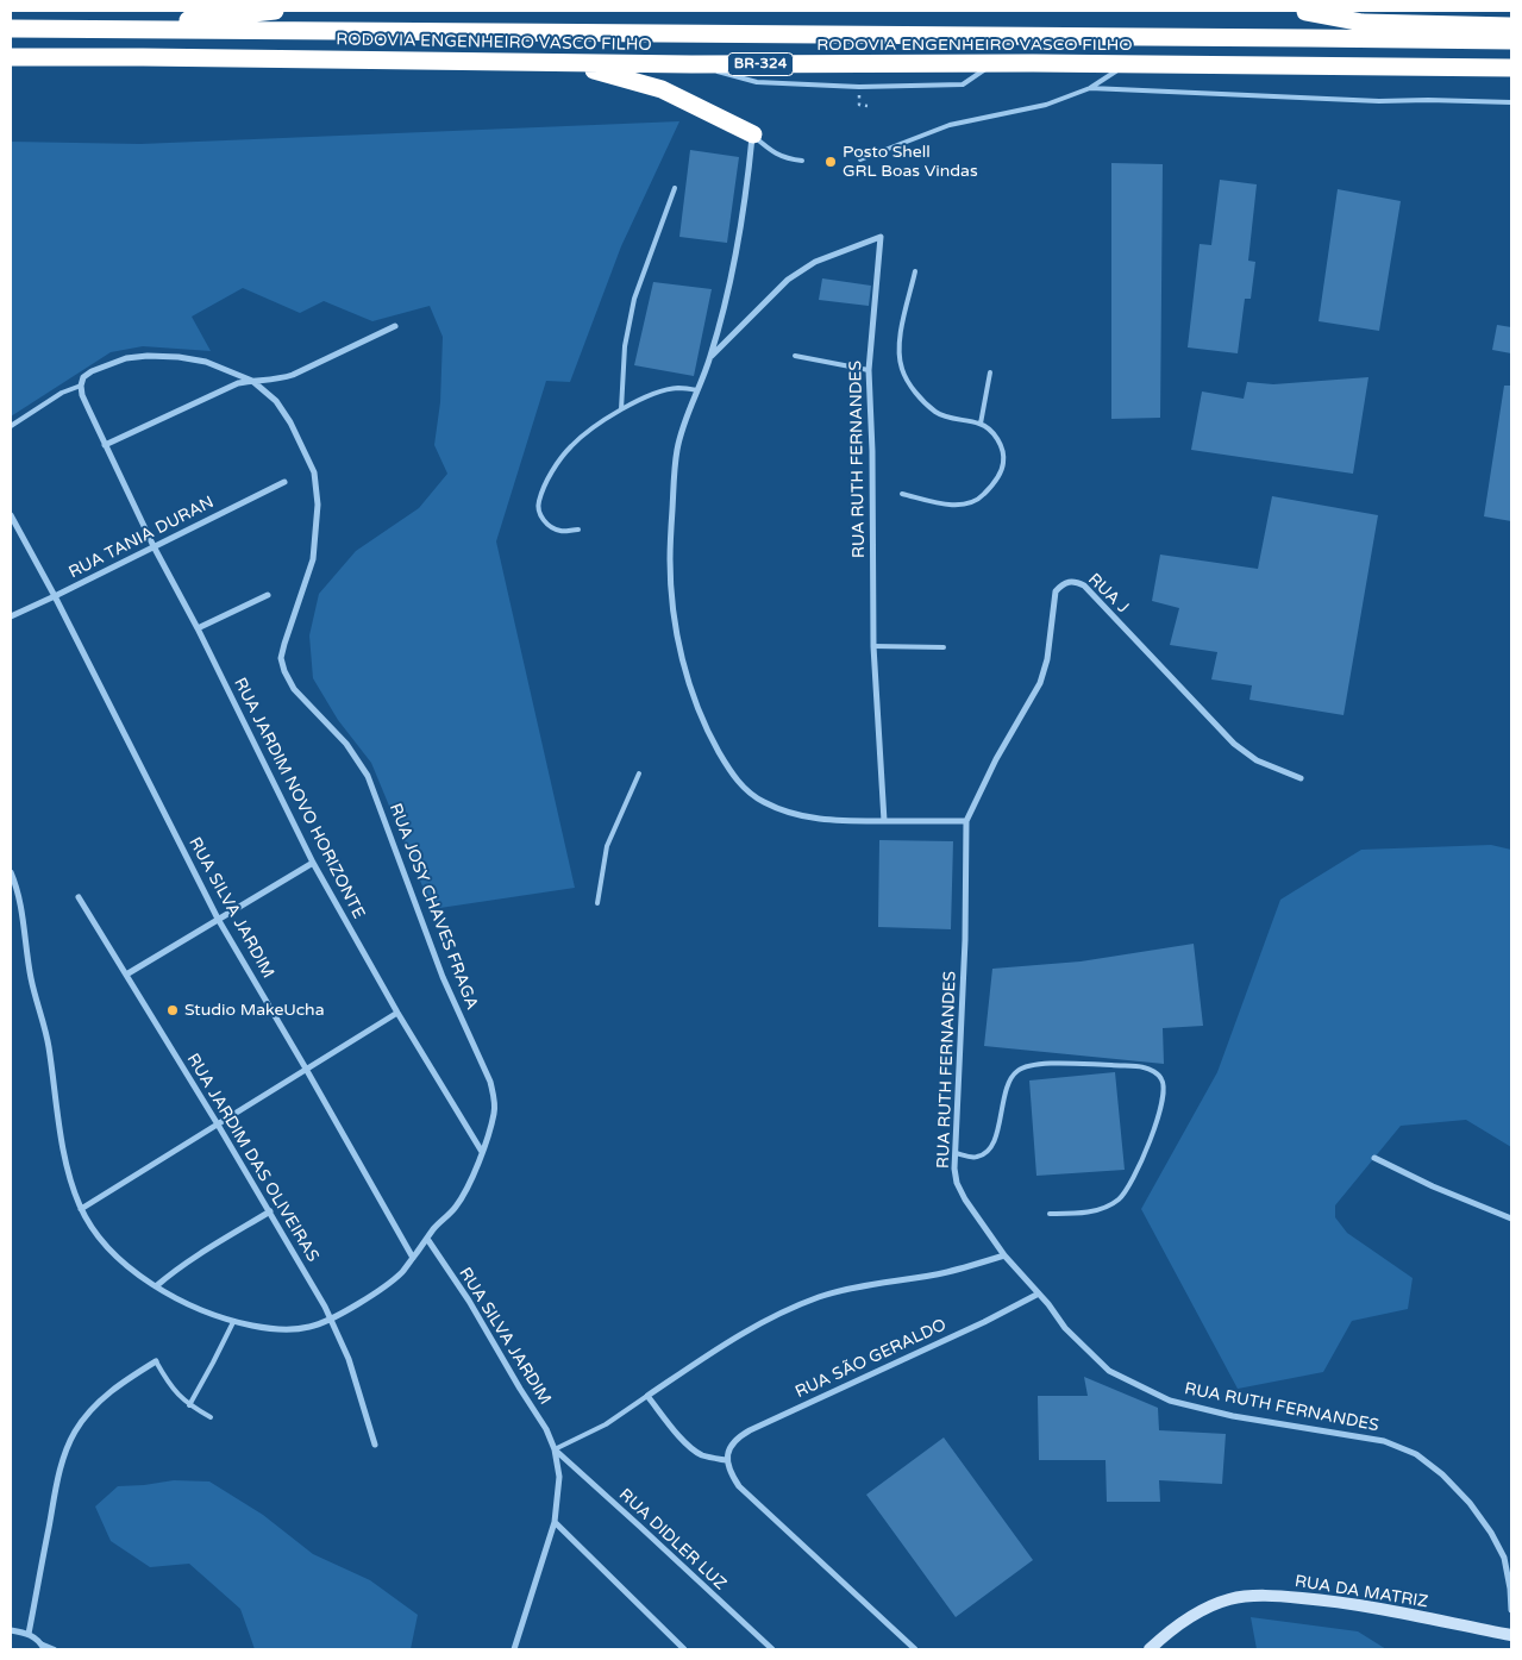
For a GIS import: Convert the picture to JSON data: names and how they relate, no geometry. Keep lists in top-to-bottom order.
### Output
{
  "streets": {
    "highway": ["RODOVIA ENGENHEIRO VASCO FILHO", "BR-324"],
    "street": [
      "RUA RUTH FERNANDES",
      "RUA TANIA DURAN",
      "RUA J",
      "RUA JARDIM NOVO HORIZONTE",
      "RUA JOSY CHAVES FRAGA",
      "RUA SILVA JARDIM",
      "RUA JARDIM DAS OLIVEIRAS",
      "RUA SÃO GERALDO",
      "RUA DIDLER LUZ",
      "RUA DA MATRIZ"
    ]
  },
  "crossings": [
    ["RUA RUTH FERNANDES", "RUA J"],
    ["RUA RUTH FERNANDES", "RUA SÃO GERALDO"],
    ["RUA TANIA DURAN", "RUA JARDIM NOVO HORIZONTE"],
    ["RUA TANIA DURAN", "RUA SILVA JARDIM"],
    ["RUA JARDIM NOVO HORIZONTE", "RUA JOSY CHAVES FRAGA"],
    ["RUA JOSY CHAVES FRAGA", "RUA SILVA JARDIM"],
    ["RUA JOSY CHAVES FRAGA", "RUA JARDIM DAS OLIVEIRAS"],
    ["RUA SILVA JARDIM", "RUA DIDLER LUZ"]
  ],
  "places": ["Posto Shell GRL Boas Vindas", "Studio MakeUcha"]
}
